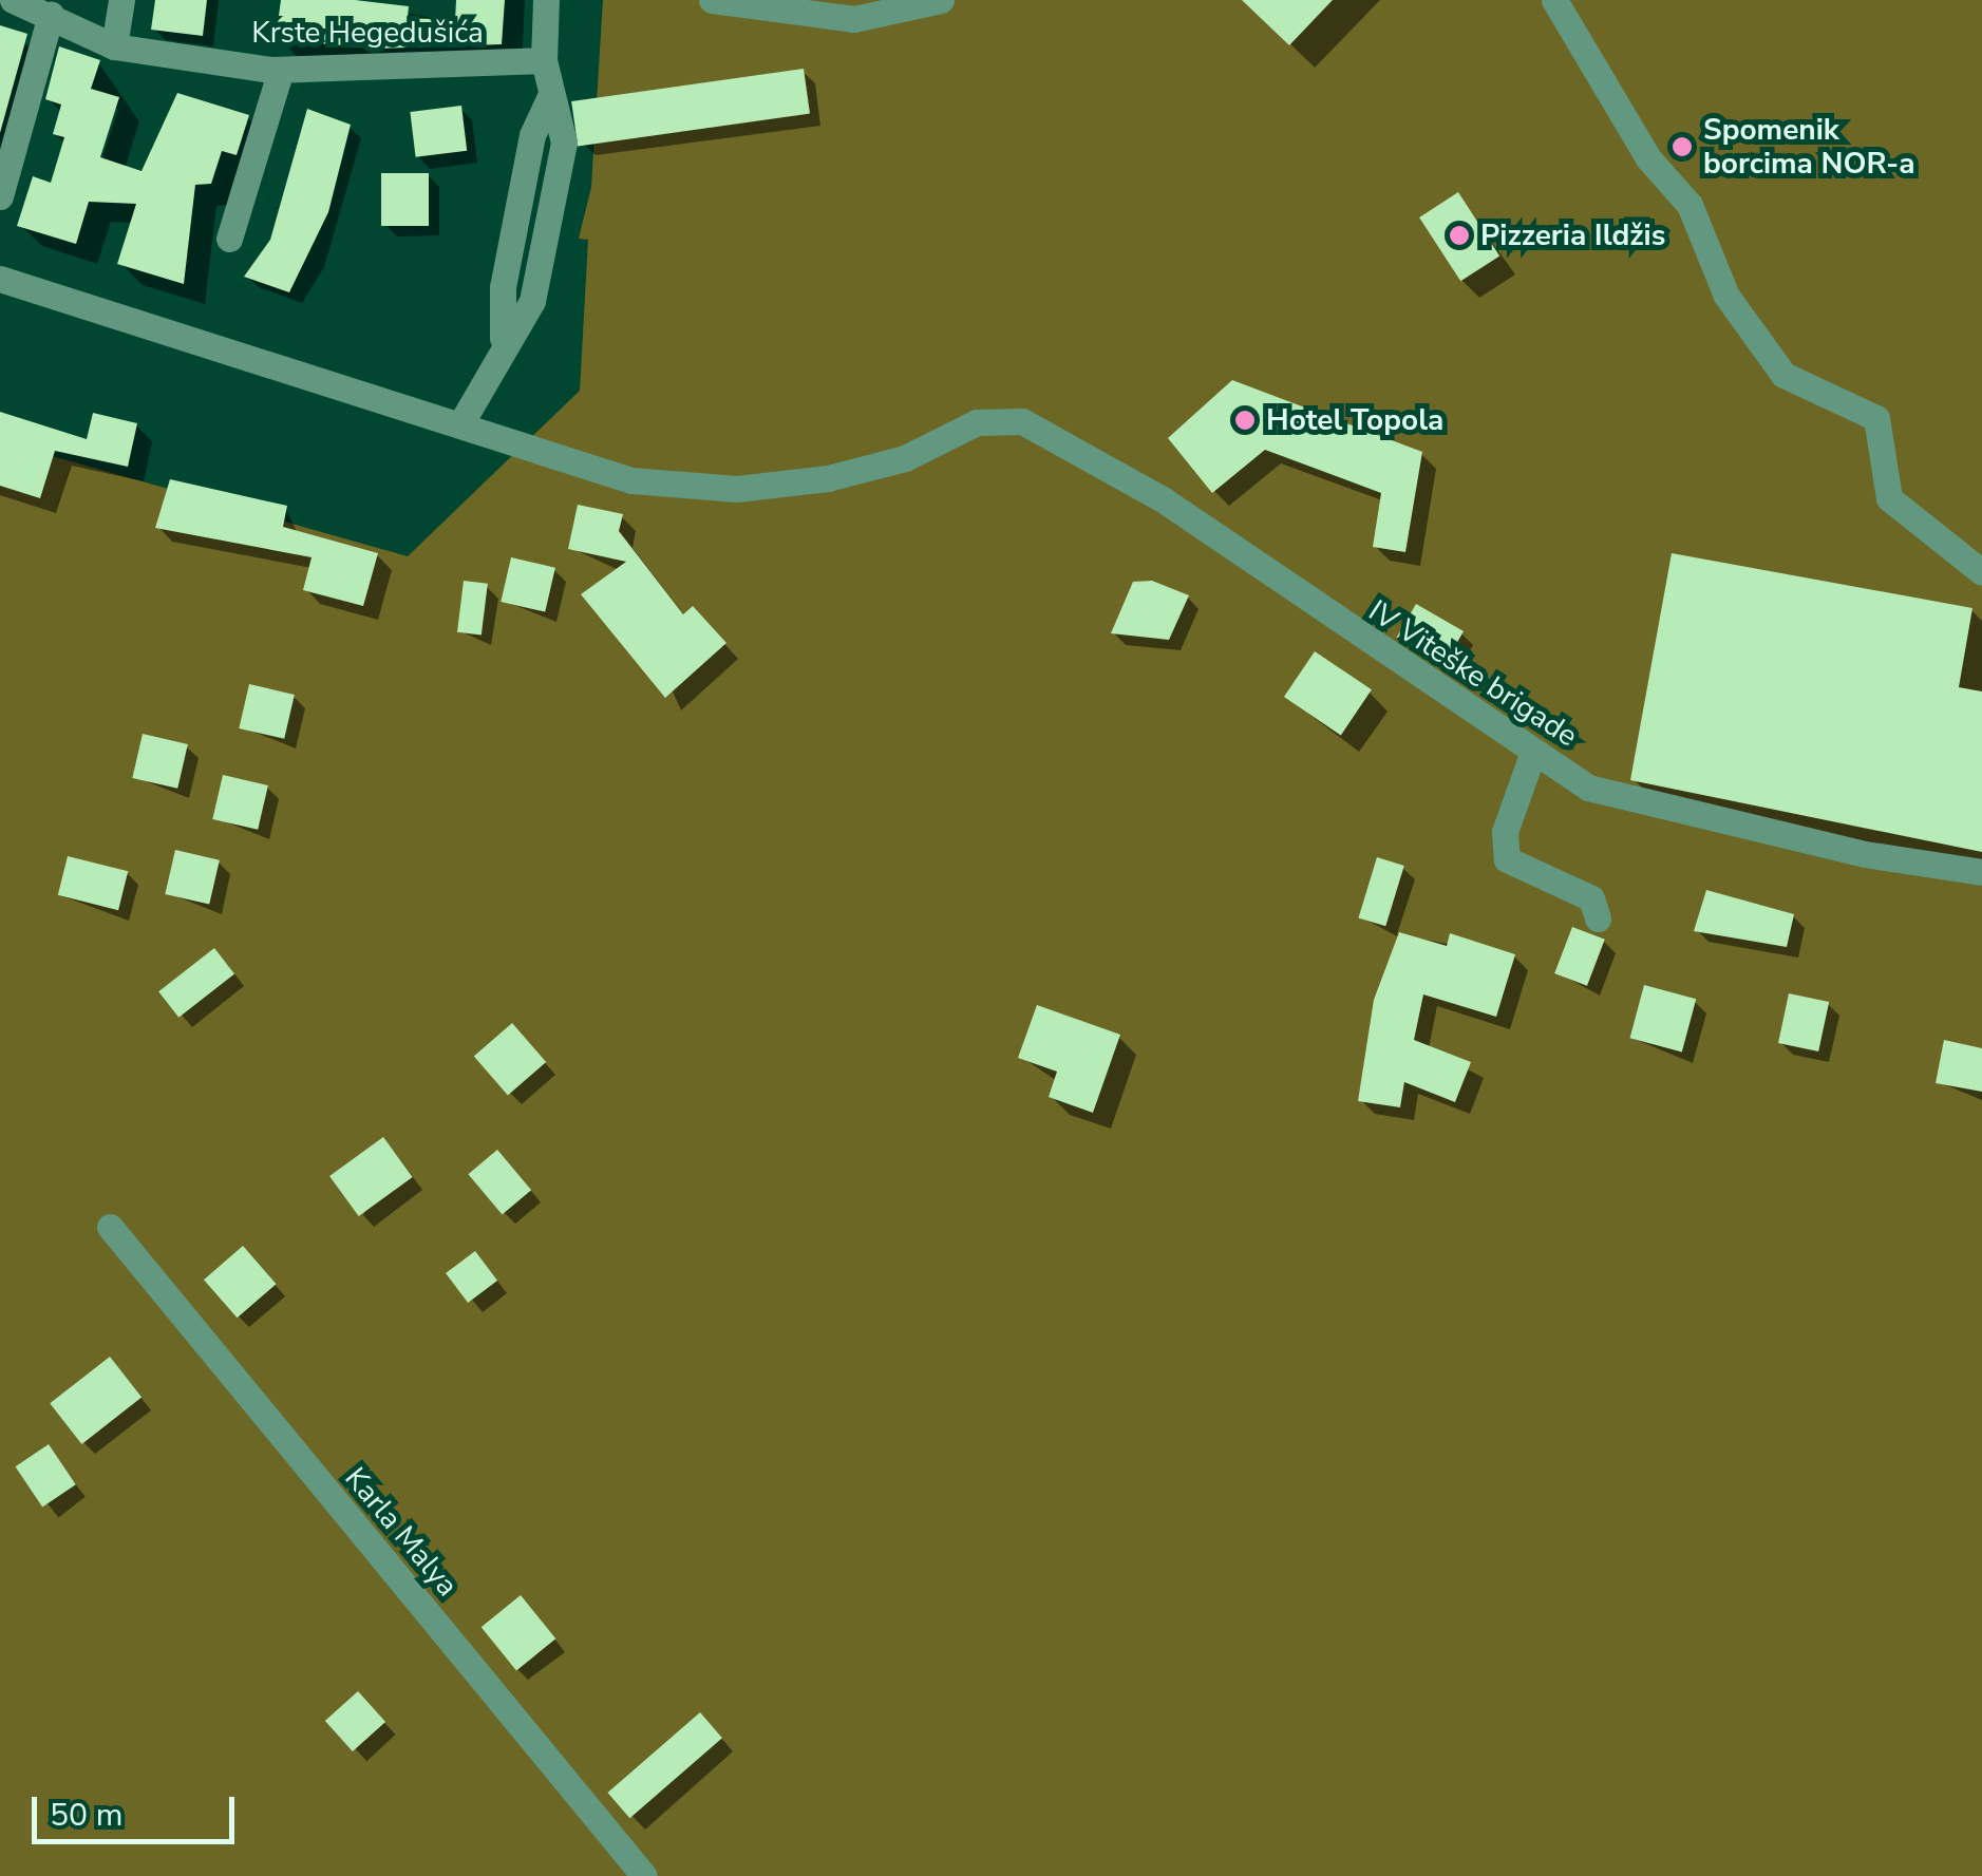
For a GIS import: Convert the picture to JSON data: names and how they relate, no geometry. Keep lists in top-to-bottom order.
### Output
{
  "streets": {
    "street": ["Krste Hegedušića", "IV Viteške brigade", "Karla Malya"]
  },
  "places": ["Spomenik borcima NOR-a", "Pizzeria Ildžis", "Hotel Topola"],
  "scale_bar": "50 m"
}
